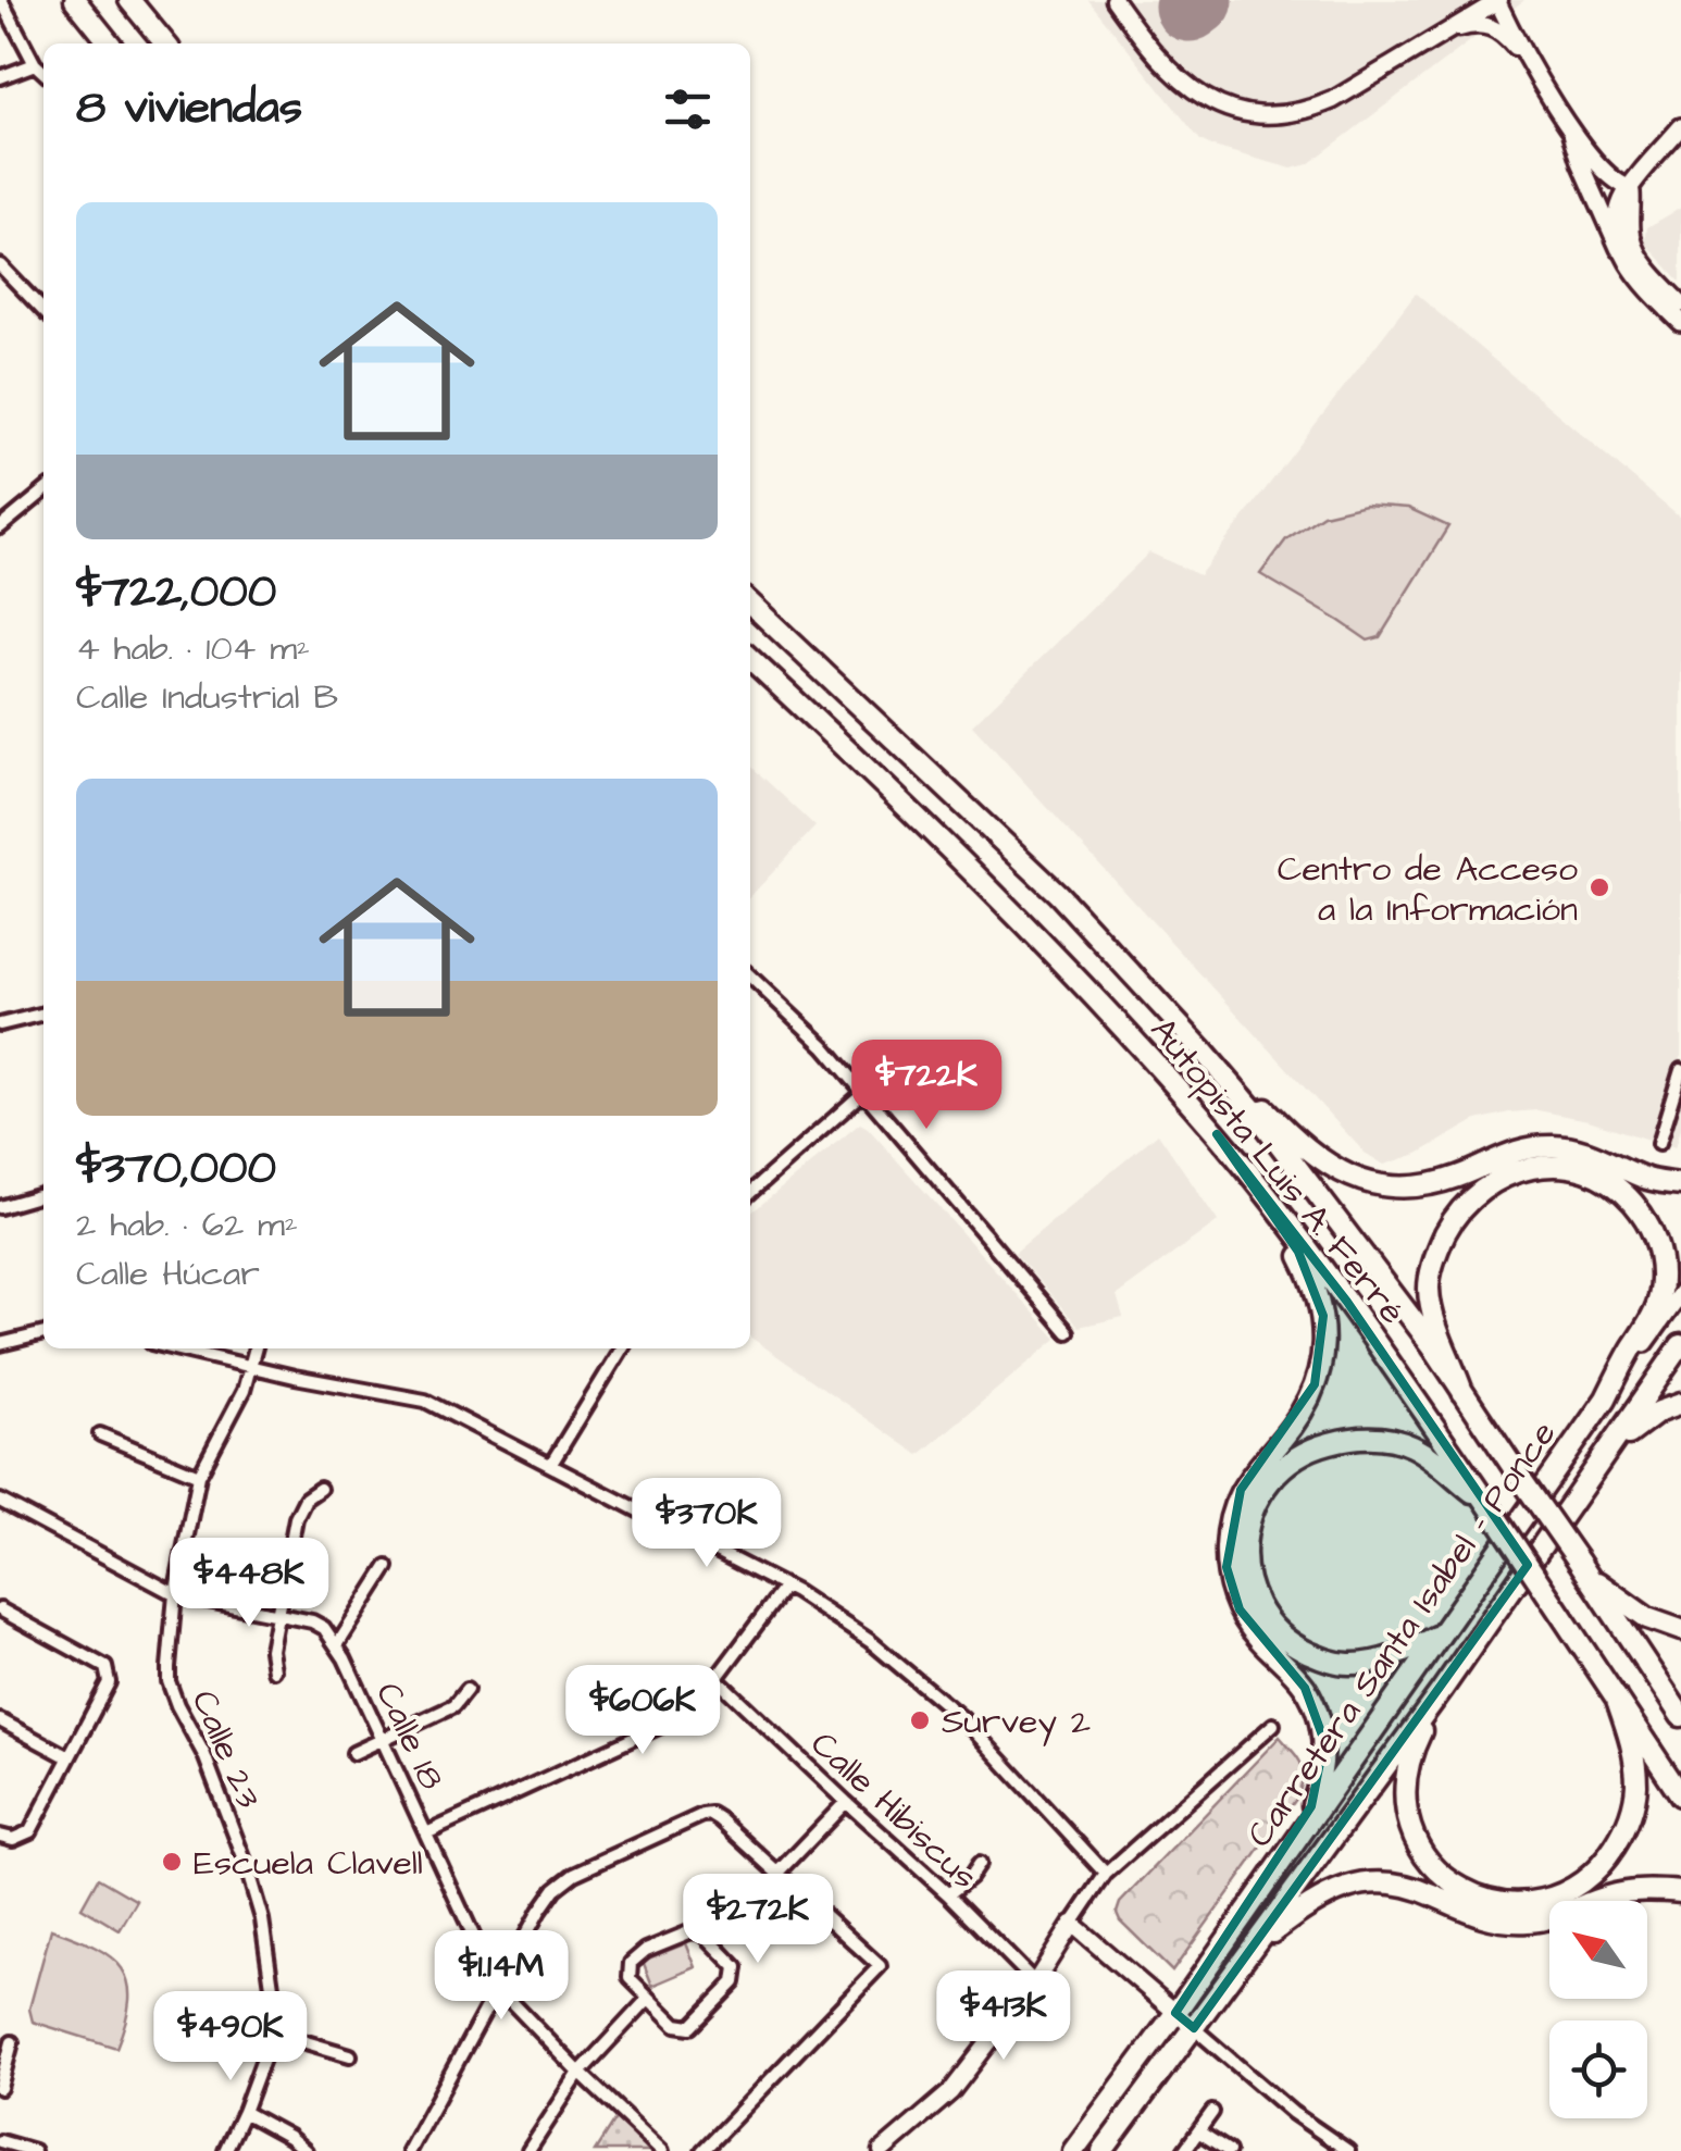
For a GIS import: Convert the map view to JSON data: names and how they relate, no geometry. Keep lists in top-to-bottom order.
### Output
{
  "streets": {
    "highway": ["Autopista Luis A. Ferré", "Carretera Santa Isabel - Ponce"],
    "street": ["Calle 18", "Calle 23", "Calle Hibiscus"]
  },
  "places": ["Centro de Acceso a la Información", "Survey 2", "Escuela Clavell"],
  "north": "top left",
  "page": {
    "heading": "8 viviendas",
    "list": [
      {
        "name": "$722,000",
        "note": "4 hab. · 104 m² · Calle Industrial B"
      },
      {
        "name": "$370,000",
        "note": "2 hab. · 62 m² · Calle Húcar"
      }
    ],
    "price": [
      "$722K",
      "$370K",
      "$448K",
      "$606K",
      "$272K",
      "$1.14M",
      "$413K",
      "$490K"
    ]
  }
}
